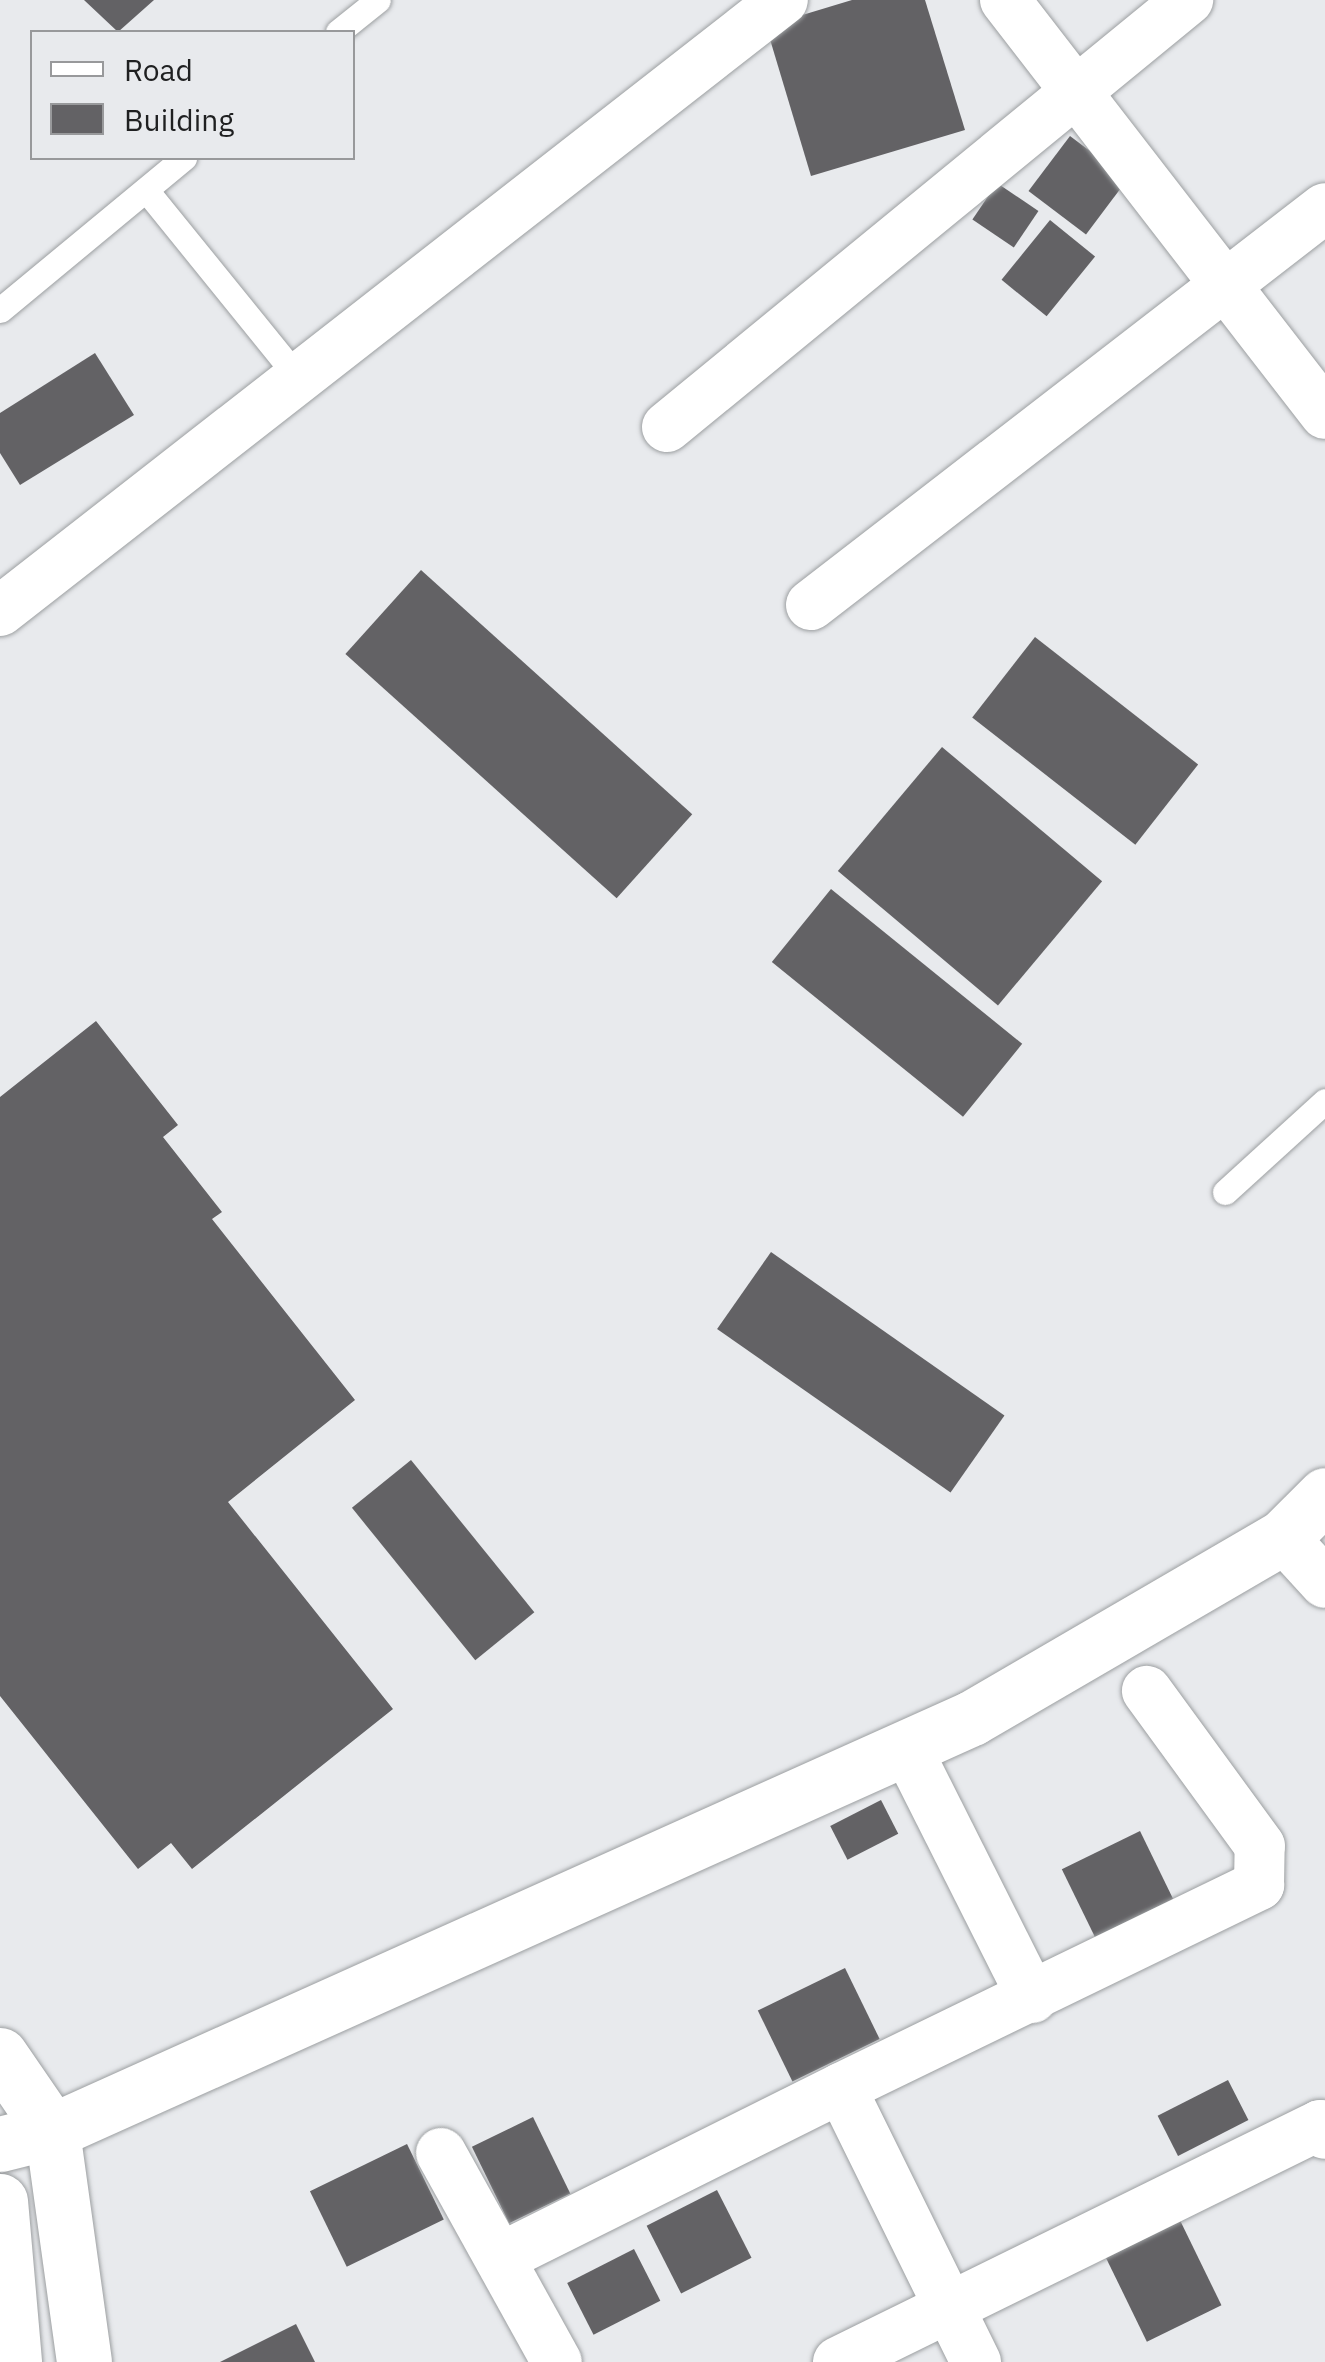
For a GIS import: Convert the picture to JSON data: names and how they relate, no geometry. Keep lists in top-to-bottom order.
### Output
{
  "legend": ["Road", "Building"]
}
